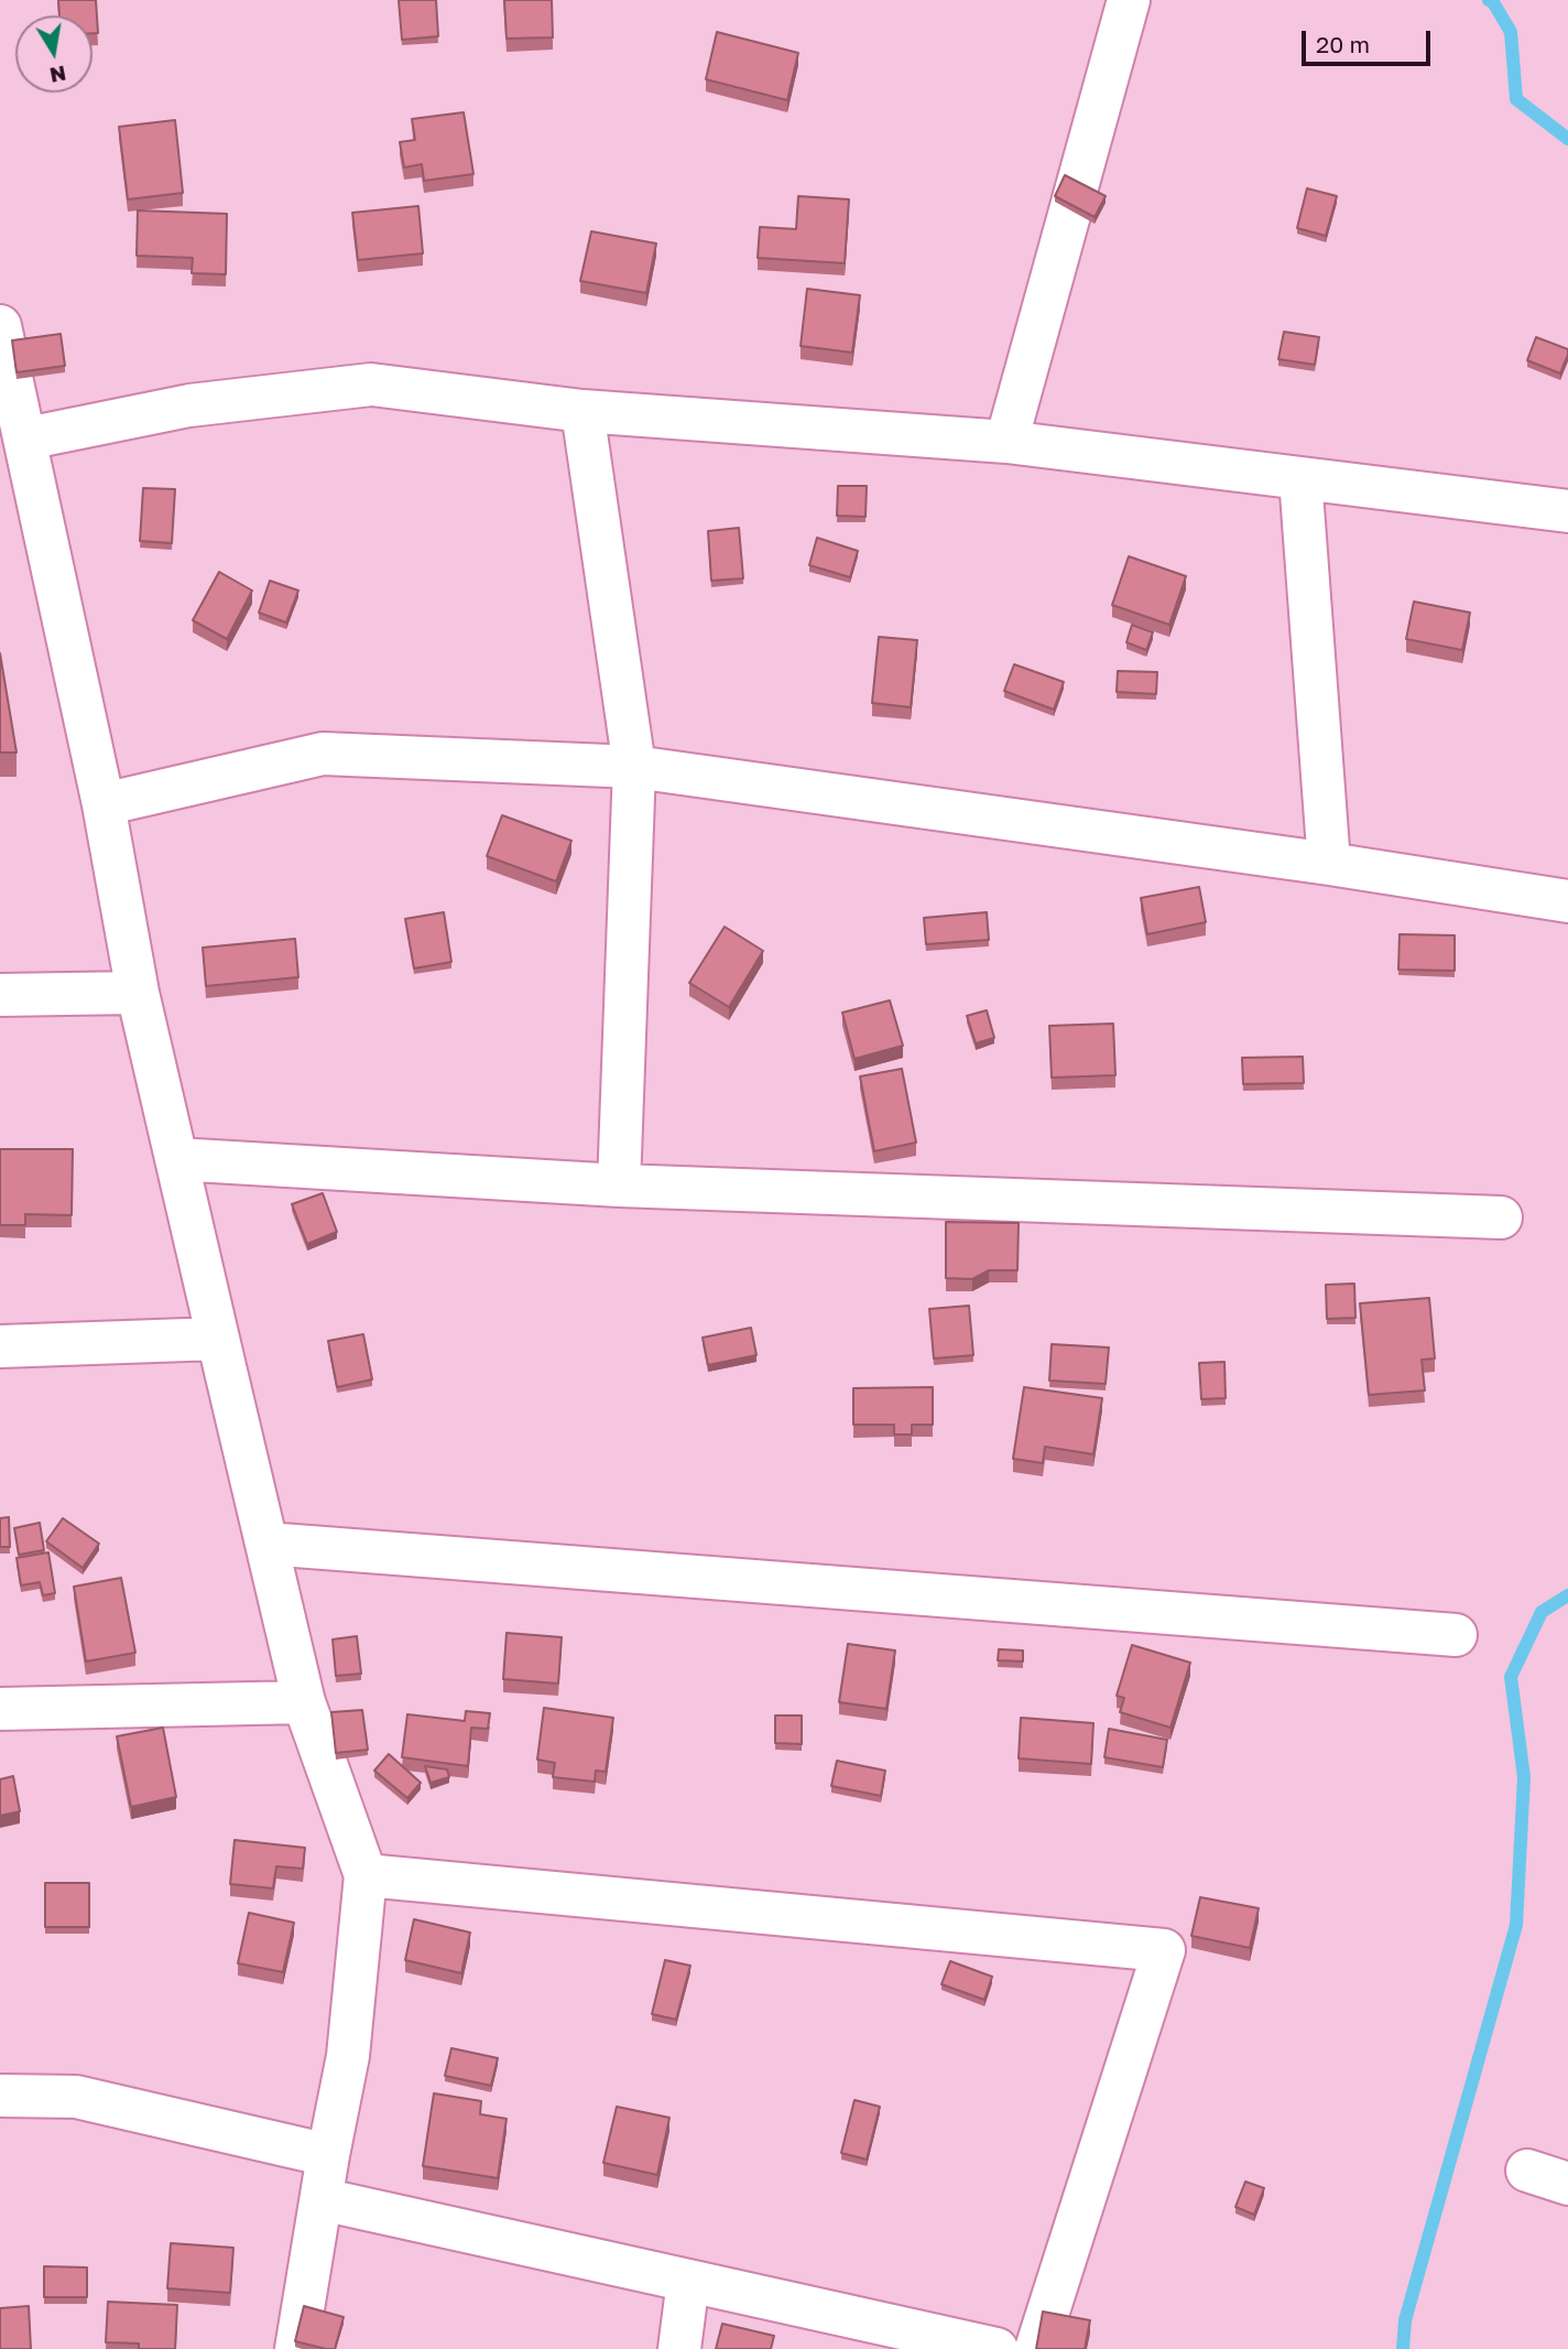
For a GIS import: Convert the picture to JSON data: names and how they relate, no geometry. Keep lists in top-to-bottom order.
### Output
{
  "scale_bar": "20 m",
  "north": "bottom"
}
